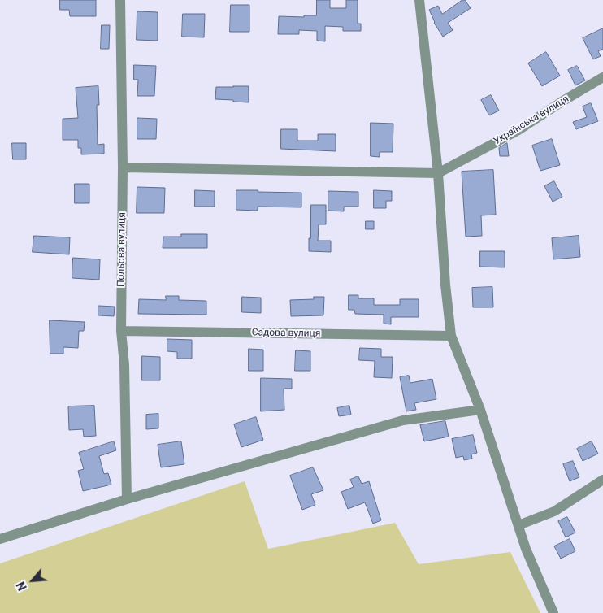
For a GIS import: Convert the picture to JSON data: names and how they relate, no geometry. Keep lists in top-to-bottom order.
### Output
{
  "streets": {
    "street": ["Українська вулиця", "Польова вулиця", "Садова вулиця"]
  },
  "crossings": [
    ["Польова вулиця", "Садова вулиця"]
  ],
  "north": "bottom left"
}
